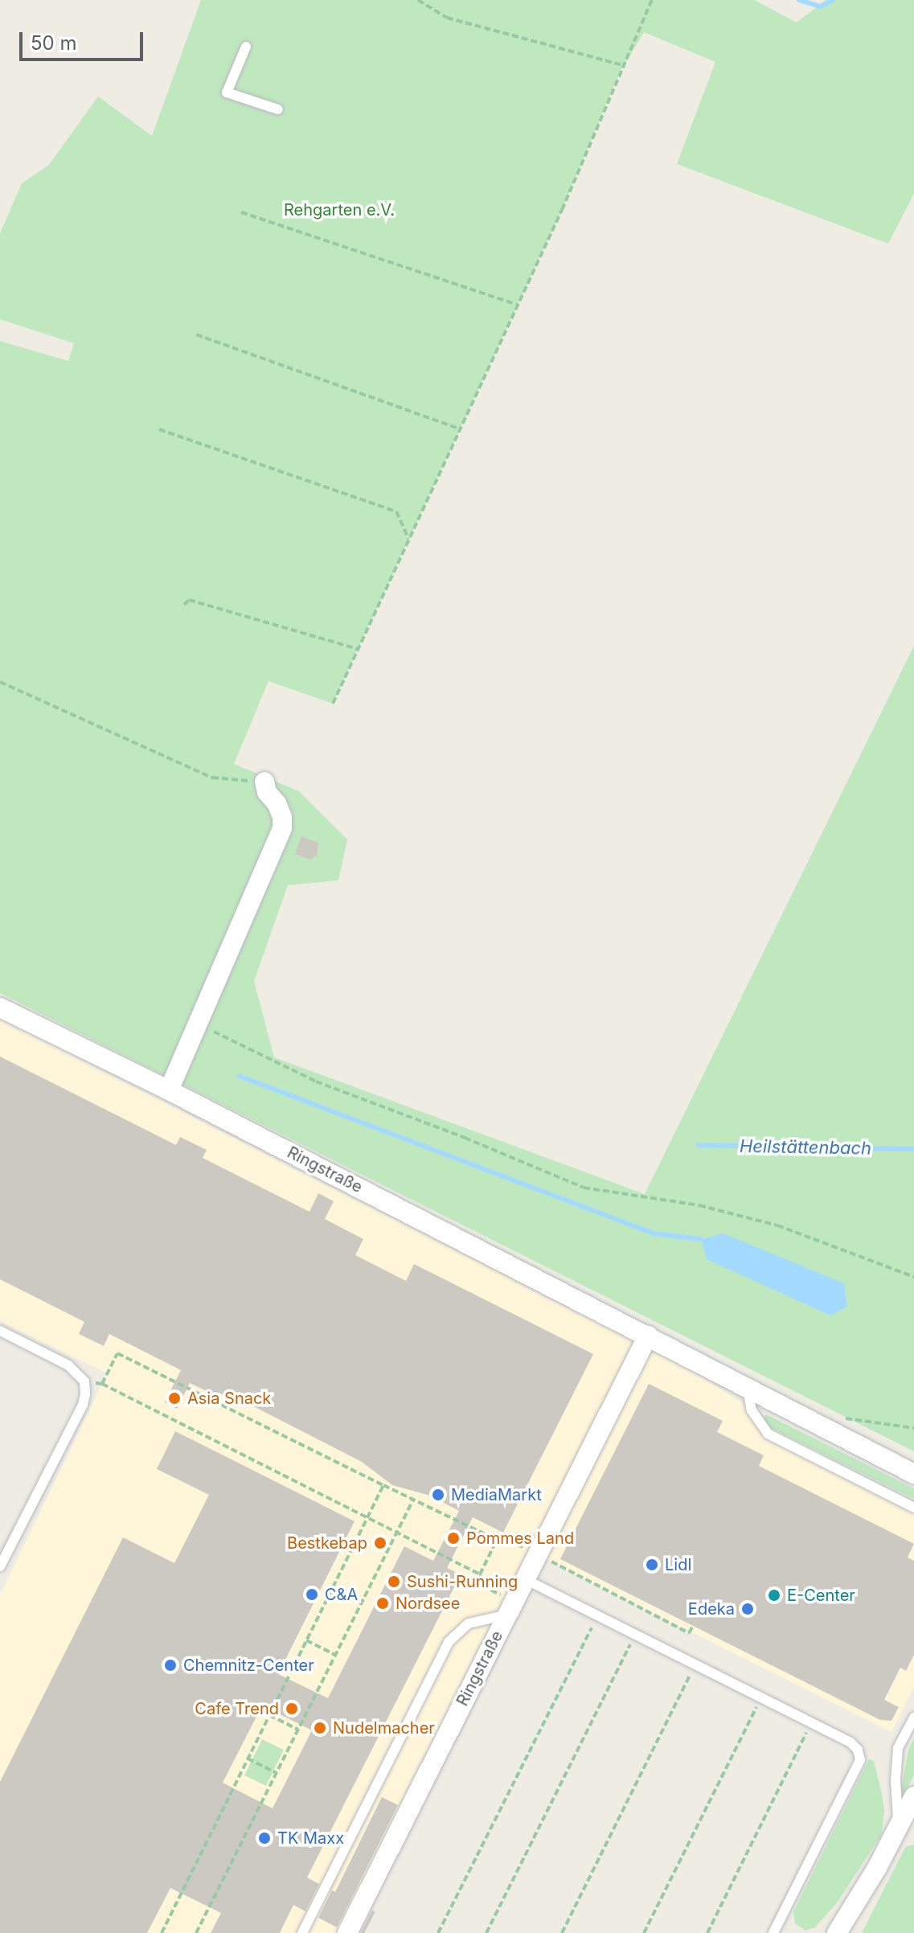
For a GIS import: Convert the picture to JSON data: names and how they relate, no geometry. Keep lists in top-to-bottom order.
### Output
{
  "streets": {
    "street": ["Ringstraße"]
  },
  "water": ["Heilstättenbach"],
  "parks": ["Rehgarten e.V."],
  "places": [
    "Asia Snack",
    "MediaMarkt",
    "Pommes Land",
    "Bestkebap",
    "Lidl",
    "Sushi-Running",
    "C&A",
    "E-Center",
    "Nordsee",
    "Edeka",
    "Chemnitz-Center",
    "Cafe Trend",
    "Nudelmacher",
    "TK Maxx"
  ],
  "scale_bar": "50 m"
}
